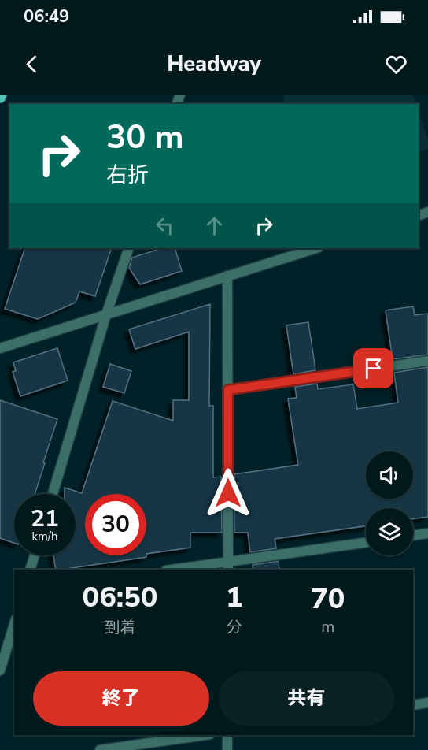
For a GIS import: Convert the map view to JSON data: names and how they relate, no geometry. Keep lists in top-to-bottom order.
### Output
{
  "page": {
    "status": "06:49",
    "header": "Headway",
    "turn": ["30 m", "右折"],
    "speed": "21 km/h",
    "limit": "30",
    "eta": [
      "06:50",
      "到着",
      "1",
      "分",
      "70",
      "m"
    ],
    "buttons": ["終了", "共有"]
  }
}
